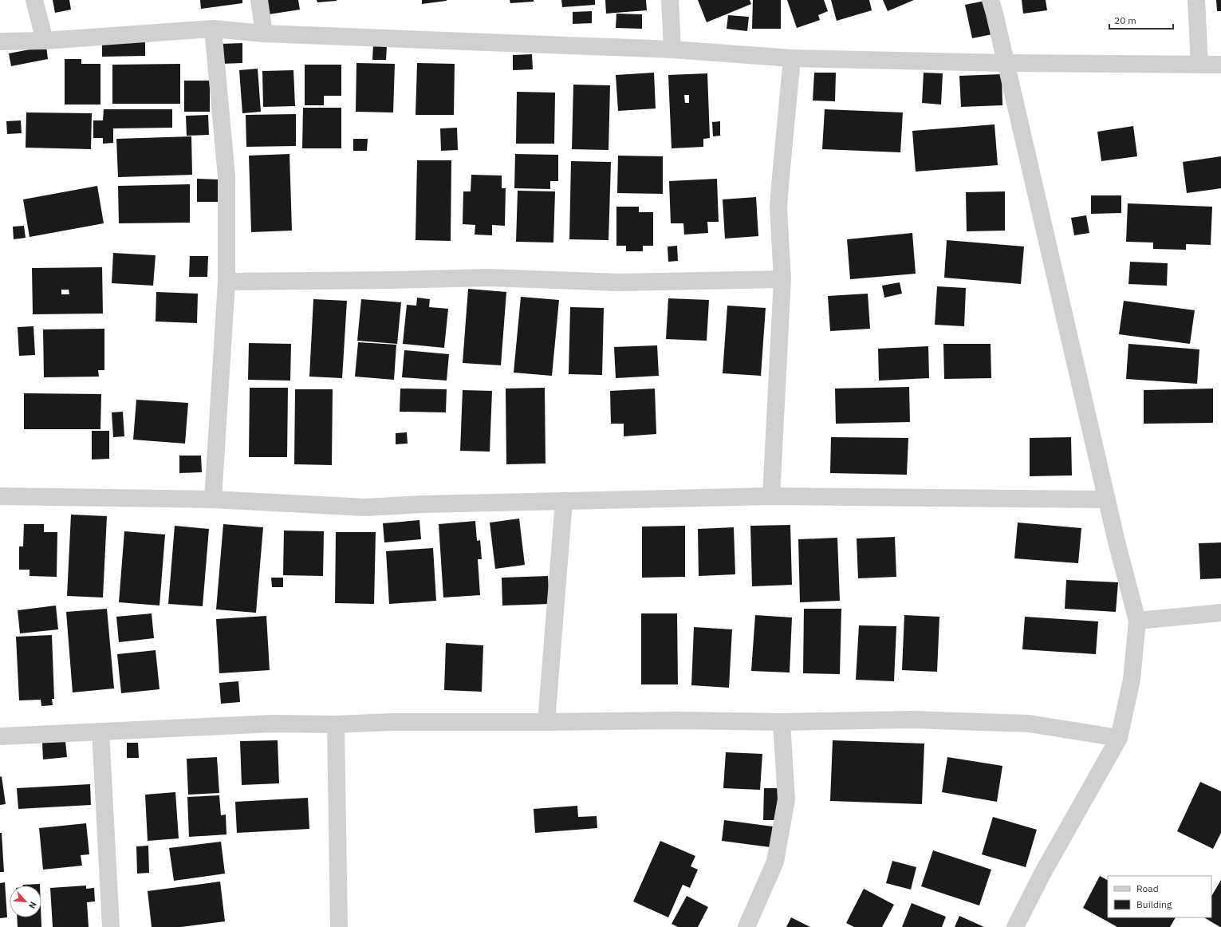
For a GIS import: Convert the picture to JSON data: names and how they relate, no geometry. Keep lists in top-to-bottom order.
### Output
{
  "legend": ["Road", "Building"],
  "scale_bar": "20 m",
  "north": "bottom right"
}
